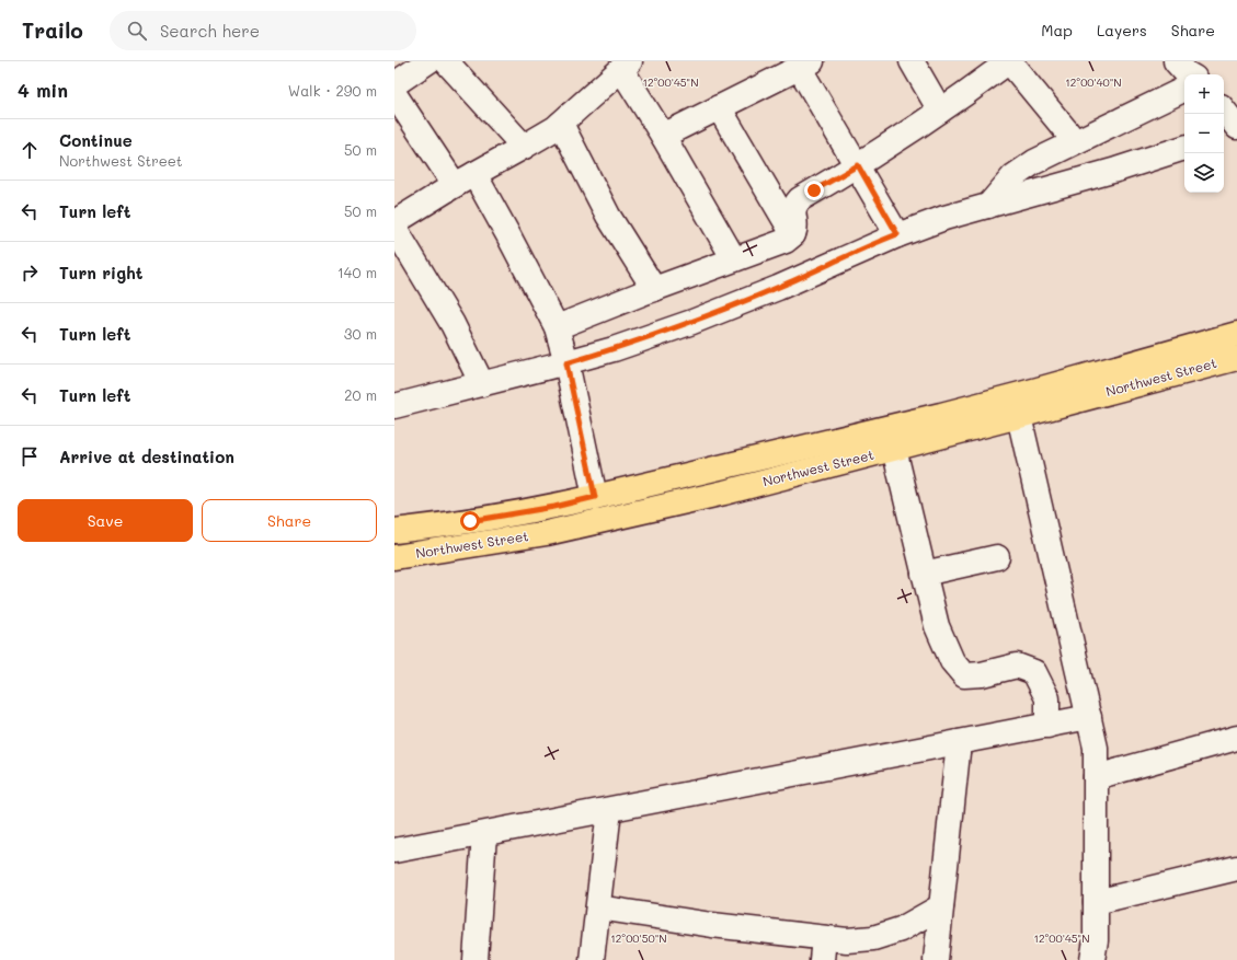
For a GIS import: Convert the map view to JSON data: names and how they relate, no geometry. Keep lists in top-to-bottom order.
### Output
{
  "streets": {
    "main road": ["Northwest Street"]
  },
  "page": {
    "header": "Trailo",
    "search": "Search here",
    "nav": ["Map", "Layers", "Share"],
    "heading": ["4 min", "Walk · 290 m"],
    "map_buttons": ["+", "−"],
    "list": [
      ["Continue", "Northwest Street", "50 m"],
      ["Turn left", "50 m"],
      ["Turn right", "140 m"],
      ["Turn left", "30 m"],
      ["Turn left", "20 m"],
      "Arrive at destination"
    ],
    "buttons": ["Save", "Share"]
  },
  "coordinates": ["12°00'40\"N", "12°00'45\"N", "12°00'50\"N"]
}
